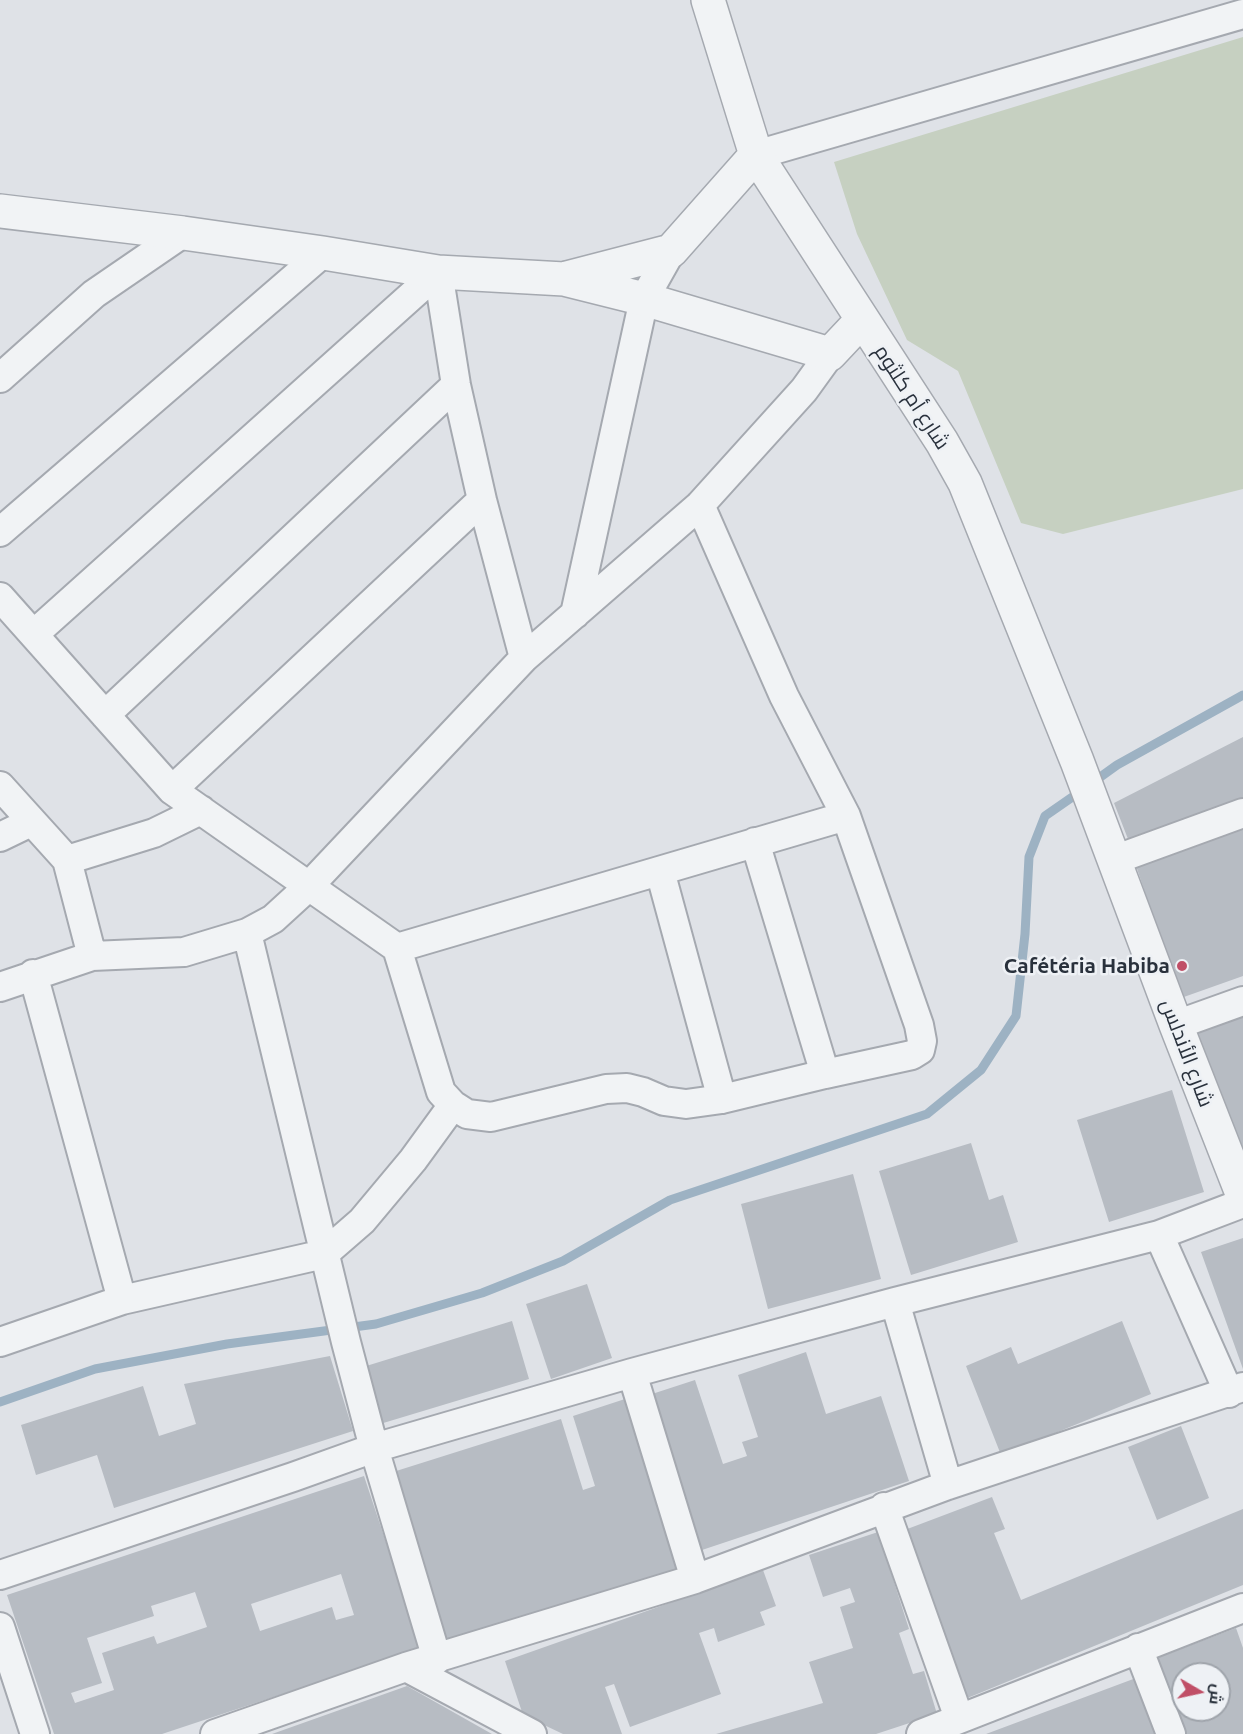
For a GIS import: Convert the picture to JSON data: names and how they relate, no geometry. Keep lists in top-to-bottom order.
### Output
{
  "streets": {
    "street": ["شارع أم كلثوم", "شارع الأندلس"]
  },
  "crossings": [
    ["شارع أم كلثوم", "شارع الأندلس"]
  ],
  "places": ["Cafétéria Habiba"],
  "north": "right"
}
